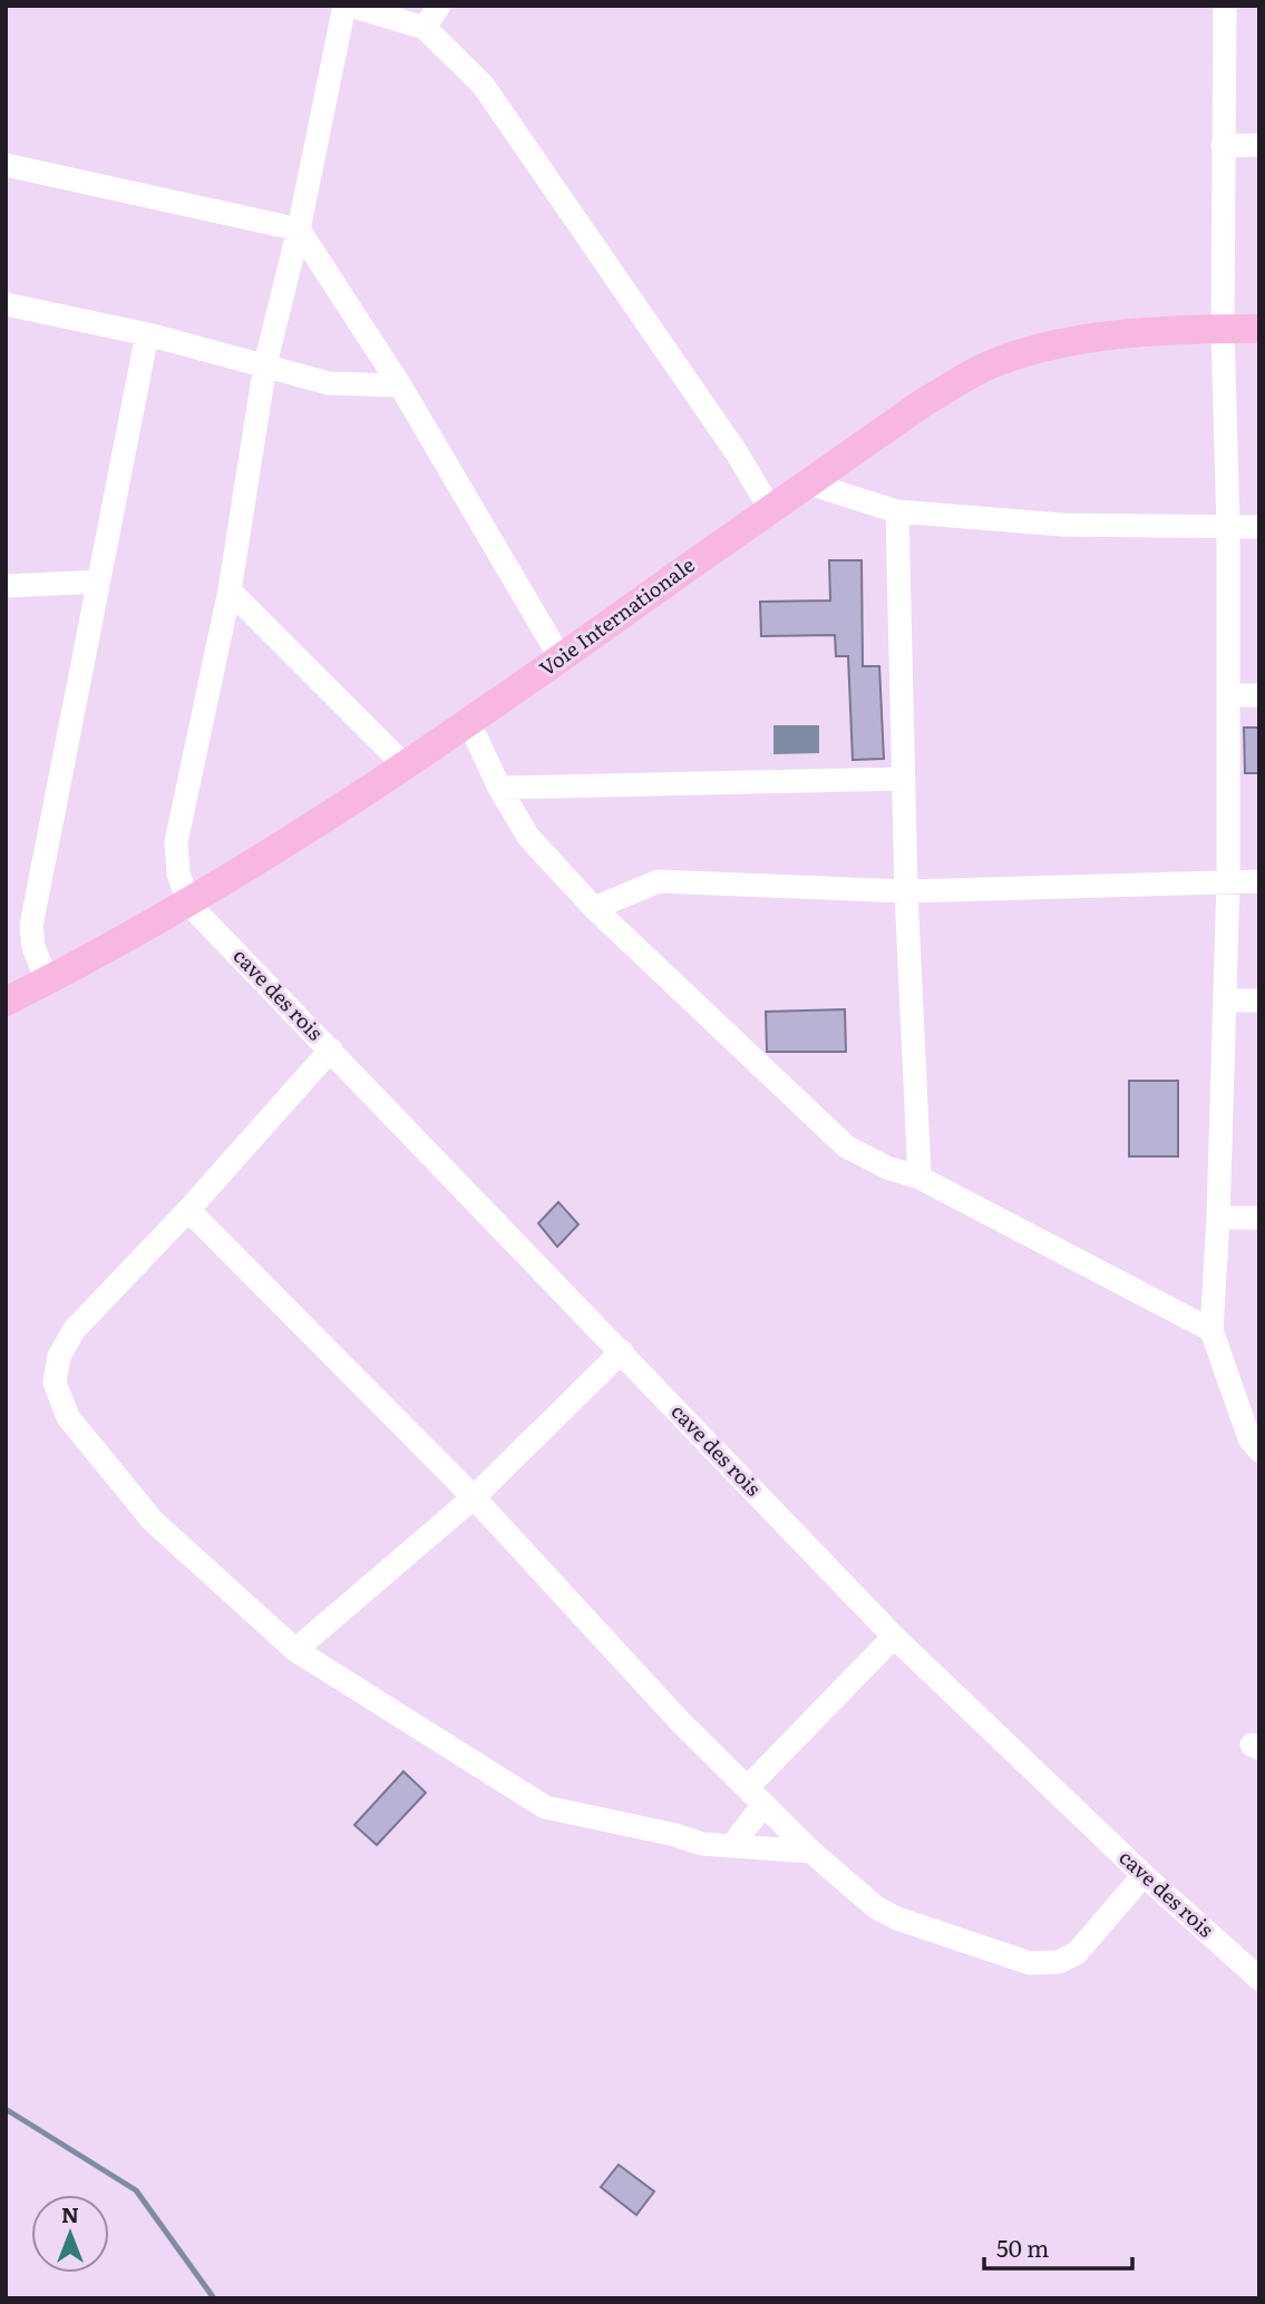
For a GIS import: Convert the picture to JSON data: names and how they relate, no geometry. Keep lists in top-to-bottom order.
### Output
{
  "streets": {
    "main road": ["Voie Internationale"],
    "street": ["cave des rois"]
  },
  "crossings": [
    ["Voie Internationale", "cave des rois"]
  ],
  "scale_bar": "50 m",
  "north": "top"
}
